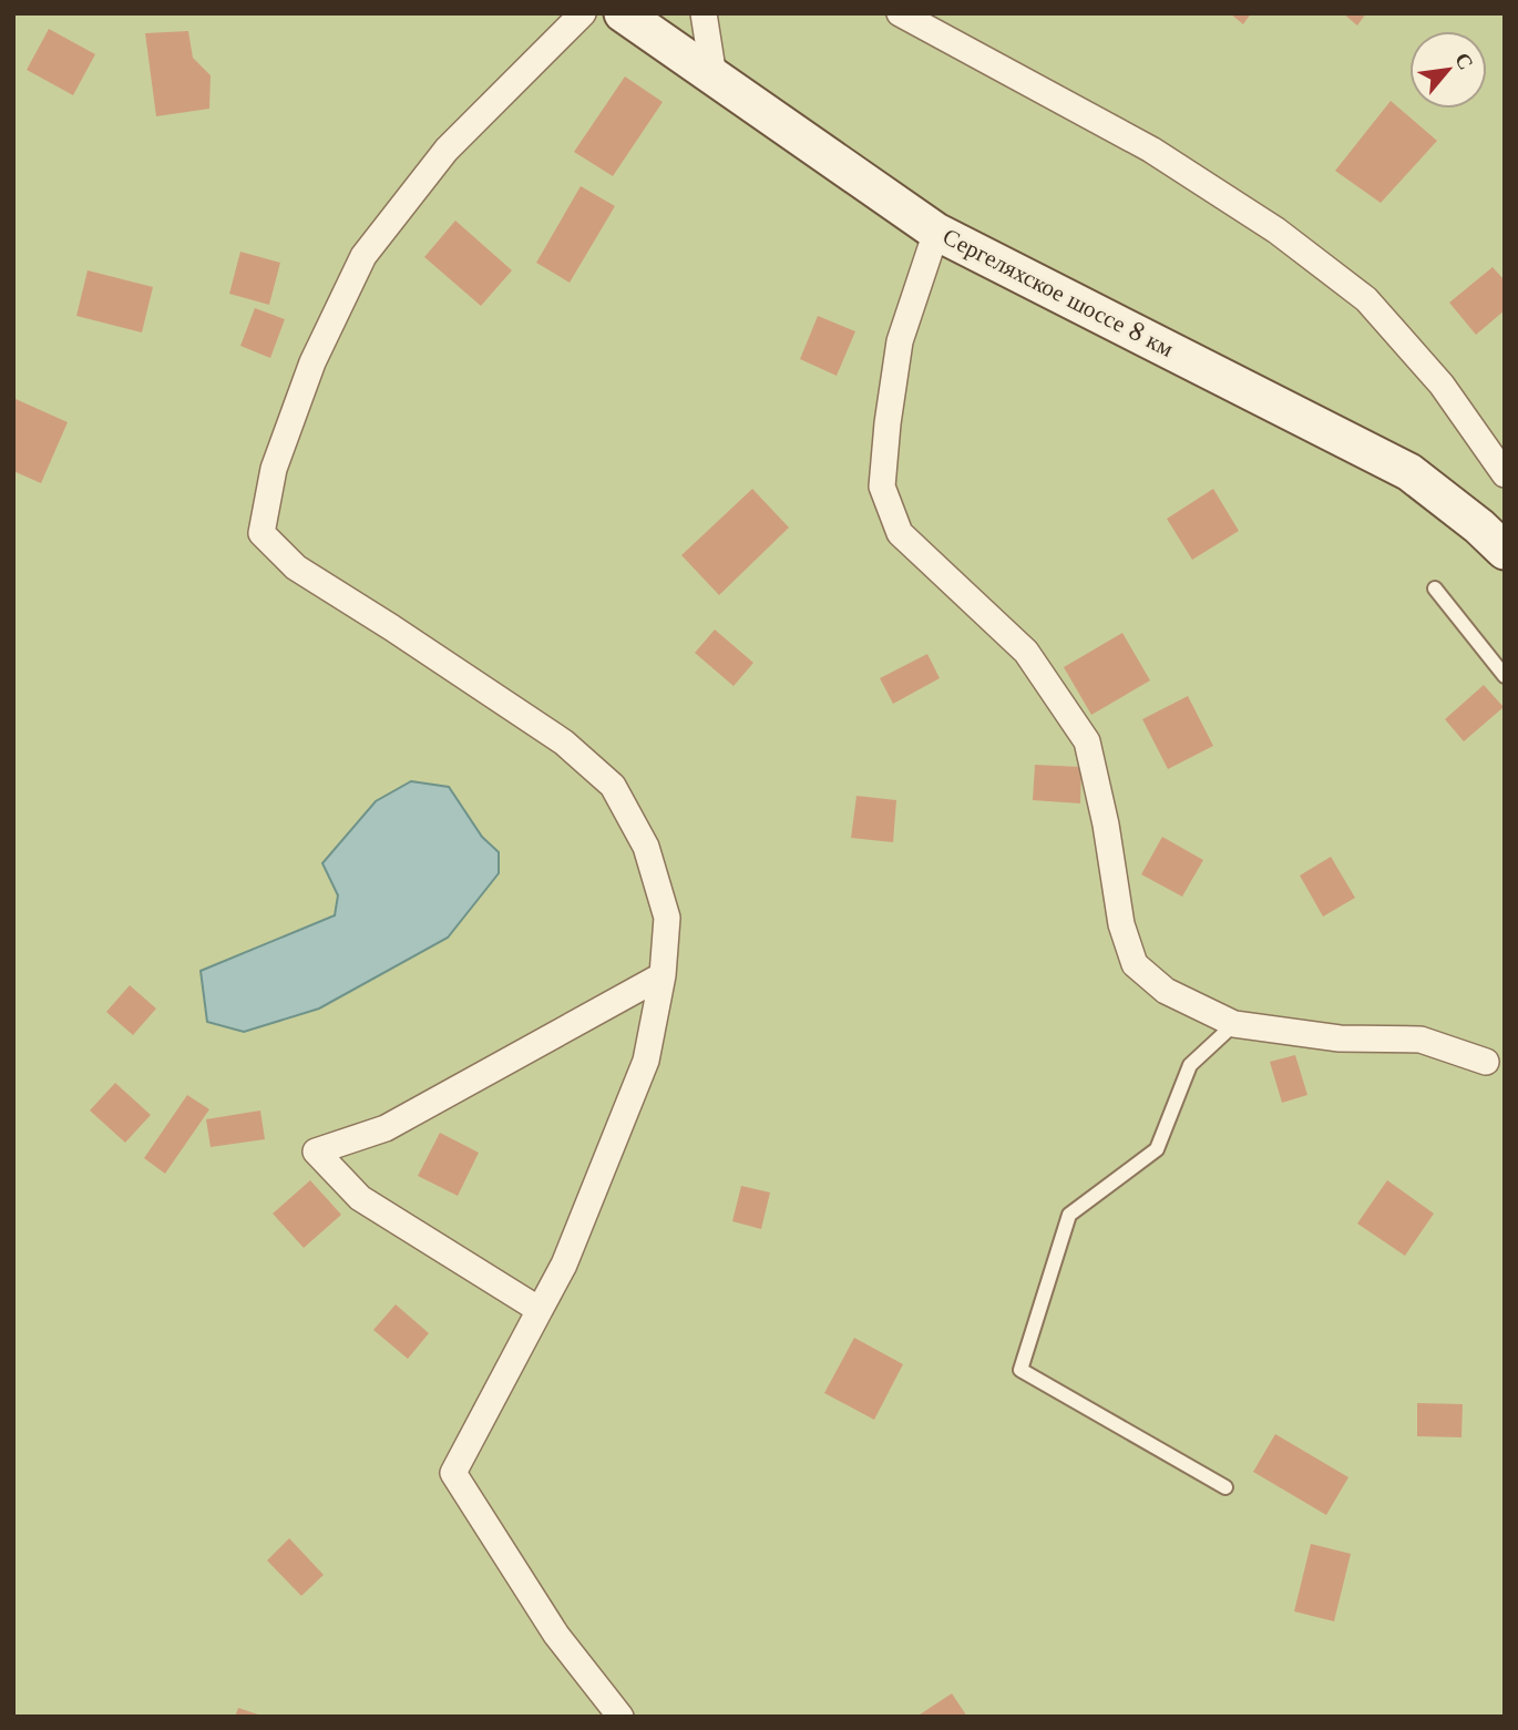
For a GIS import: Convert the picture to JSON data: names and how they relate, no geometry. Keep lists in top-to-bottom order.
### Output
{
  "streets": {
    "main road": ["Сергеляхское шоссе 8 км"]
  },
  "north": "top right"
}
